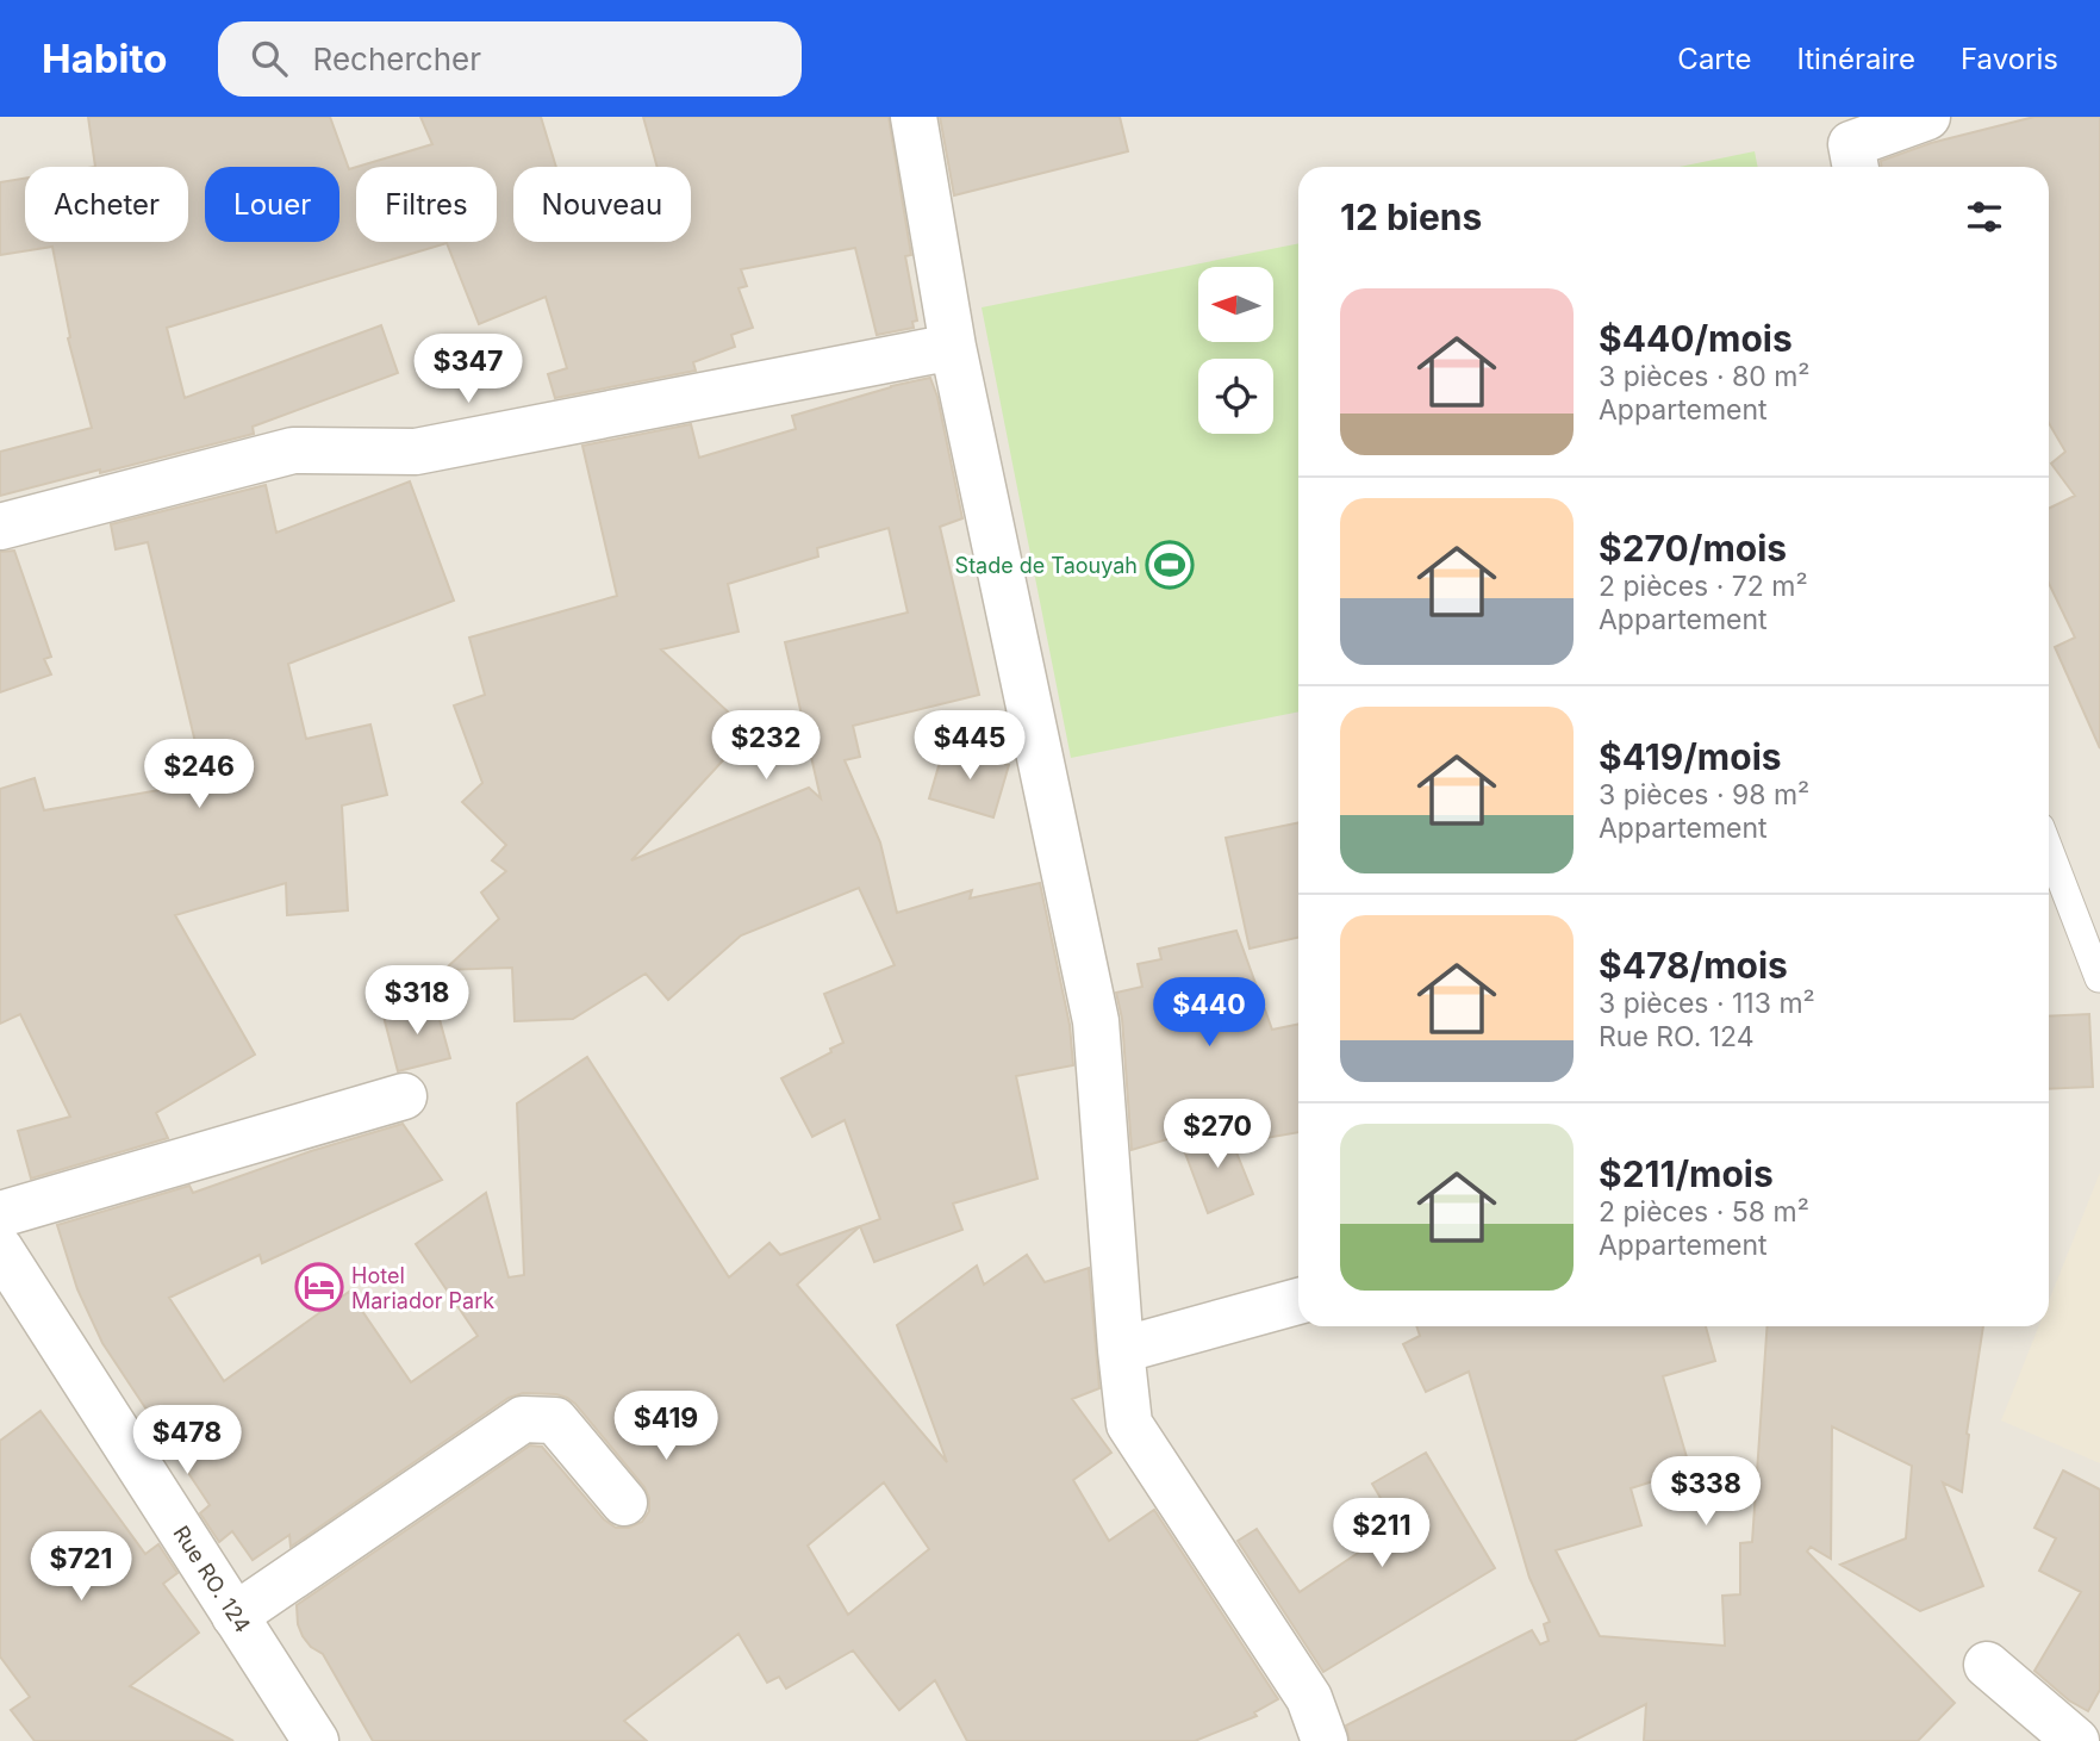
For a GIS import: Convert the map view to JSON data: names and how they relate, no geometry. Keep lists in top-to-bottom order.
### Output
{
  "streets": {
    "street": ["Rue RO. 124"]
  },
  "places": {
    "sports": ["Stade de Taouyah"],
    "hotel": ["Hotel Mariador Park"]
  },
  "north": "left",
  "page": {
    "header": "Habito",
    "search": "Rechercher",
    "nav": ["Carte", "Itinéraire", "Favoris"],
    "chip": [
      "Acheter",
      "Louer",
      "Filtres",
      "Nouveau"
    ],
    "heading": "12 biens",
    "list": [
      {
        "name": "$440/mois",
        "note": "3 pièces · 80 m² · Appartement"
      },
      {
        "name": "$270/mois",
        "note": "2 pièces · 72 m² · Appartement"
      },
      {
        "name": "$419/mois",
        "note": "3 pièces · 98 m² · Appartement"
      },
      {
        "name": "$478/mois",
        "note": "3 pièces · 113 m² · Rue RO. 124"
      },
      {
        "name": "$211/mois",
        "note": "2 pièces · 58 m² · Appartement"
      }
    ],
    "price": [
      "$347",
      "$232",
      "$445",
      "$246",
      "$318",
      "$440",
      "$270",
      "$419",
      "$478",
      "$338",
      "$211",
      "$721"
    ]
  }
}
